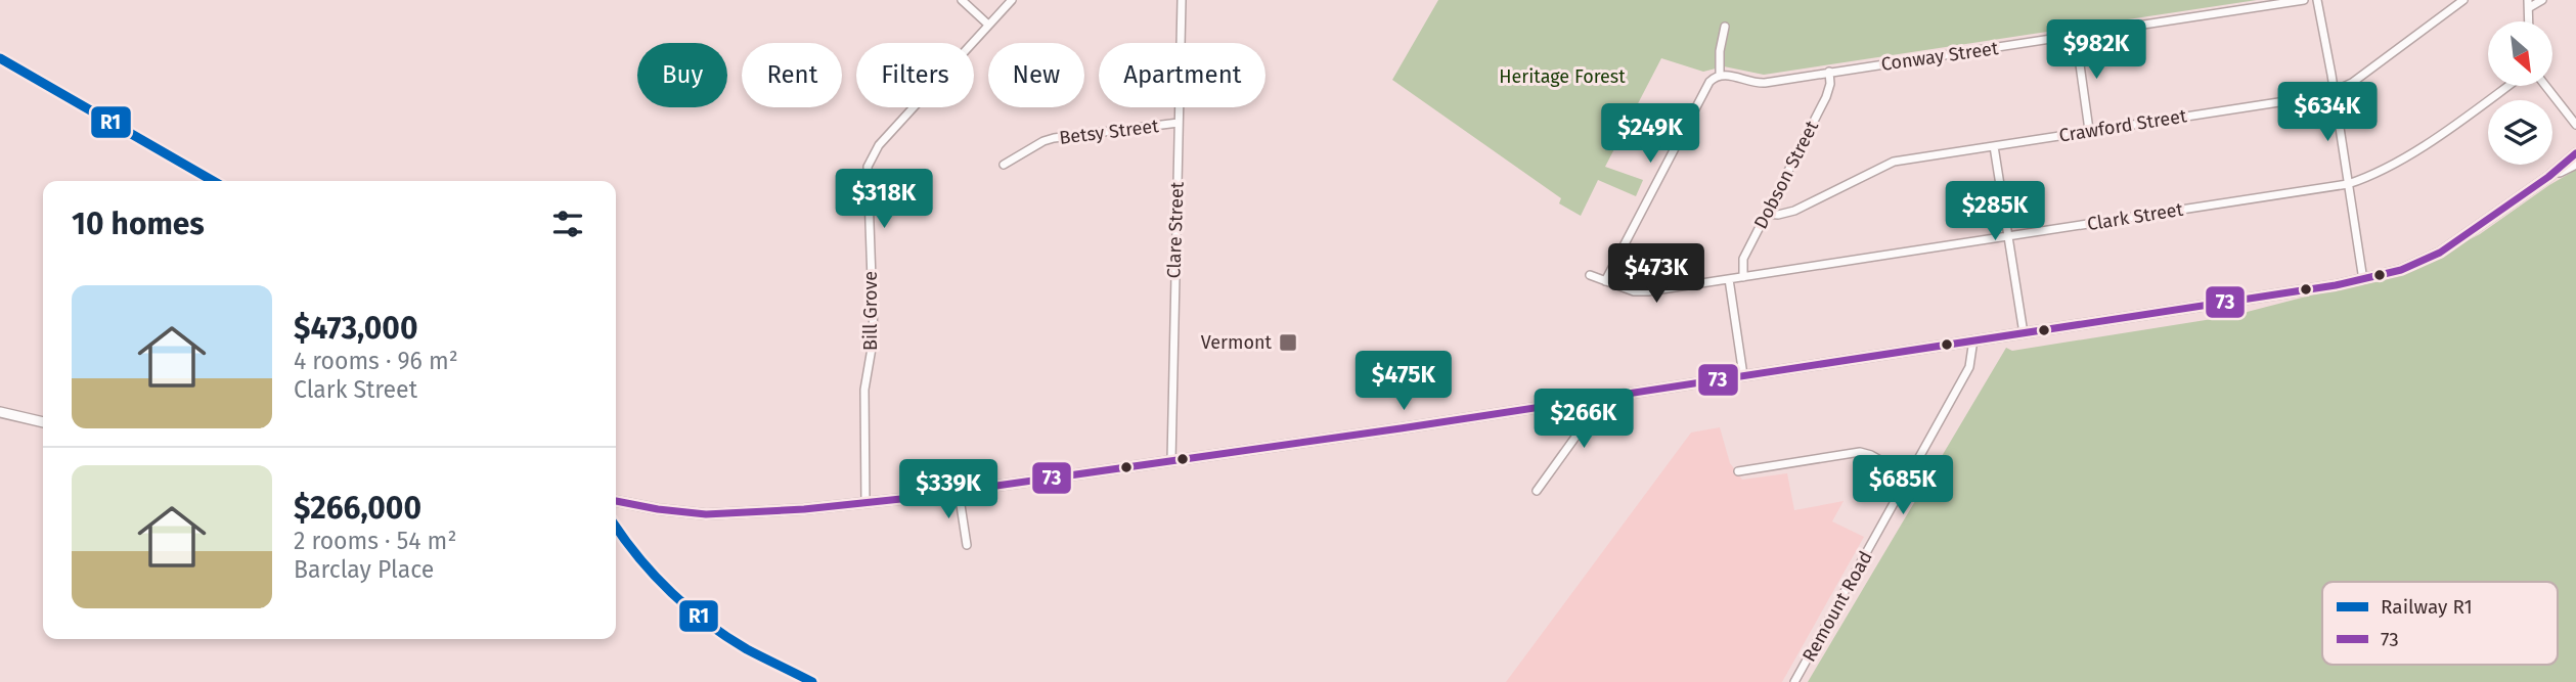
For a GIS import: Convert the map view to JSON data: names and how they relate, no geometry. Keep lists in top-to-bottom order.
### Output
{
  "streets": {
    "street": [
      "Conway Street",
      "Crawford Street",
      "Betsy Street",
      "Dobson Street",
      "Clark Street",
      "Clare Street",
      "Bill Grove",
      "Remount Road"
    ]
  },
  "crossings": [
    ["Conway Street", "Dobson Street"],
    ["Crawford Street", "Dobson Street"],
    ["Betsy Street", "Clare Street"],
    ["Dobson Street", "Clark Street"]
  ],
  "parks": ["Heritage Forest"],
  "places": {
    "transit": ["Vermont"]
  },
  "lines": ["rail line R1", "transit line 73"],
  "legend": ["Railway R1", "73"],
  "north": "bottom right",
  "page": {
    "price": [
      "$982K",
      "$634K",
      "$249K",
      "$318K",
      "$285K",
      "$473K",
      "$475K",
      "$266K",
      "$685K",
      "$339K"
    ],
    "chip": [
      "Buy",
      "Rent",
      "Filters",
      "New",
      "Apartment"
    ],
    "heading": "10 homes",
    "list": [
      {
        "name": "$473,000",
        "note": "4 rooms · 96 m² · Clark Street"
      },
      {
        "name": "$266,000",
        "note": "2 rooms · 54 m² · Barclay Place"
      }
    ]
  }
}
